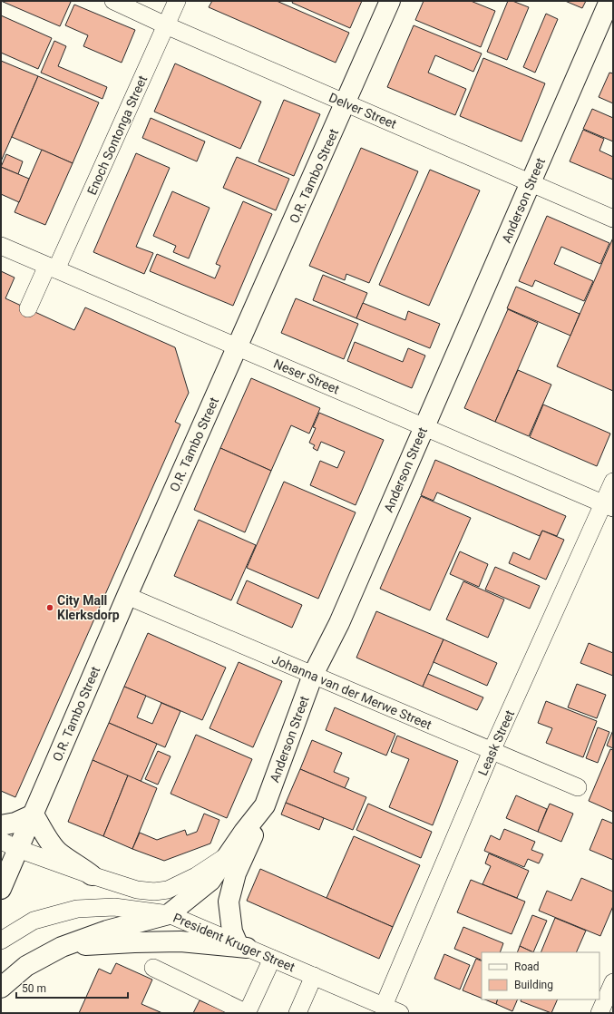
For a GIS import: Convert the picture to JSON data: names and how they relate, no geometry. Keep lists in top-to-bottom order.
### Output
{
  "streets": {
    "main road": ["O.R. Tambo Street", "Anderson Street"],
    "street": [
      "Delver Street",
      "Enoch Sontonga Street",
      "Neser Street",
      "Johanna van der Merwe Street",
      "Leask Street",
      "President Kruger Street"
    ]
  },
  "crossings": [
    ["Delver Street", "Enoch Sontonga Street"],
    ["Delver Street", "O.R. Tambo Street"],
    ["Delver Street", "Anderson Street"],
    ["Enoch Sontonga Street", "Neser Street"],
    ["O.R. Tambo Street", "Neser Street"],
    ["O.R. Tambo Street", "Johanna van der Merwe Street"],
    ["Anderson Street", "Neser Street"],
    ["Anderson Street", "Johanna van der Merwe Street"],
    ["Anderson Street", "President Kruger Street"],
    ["Neser Street", "Leask Street"],
    ["Johanna van der Merwe Street", "Leask Street"],
    ["Leask Street", "President Kruger Street"]
  ],
  "places": ["City Mall Klerksdorp"],
  "legend": ["Road", "Building"],
  "scale_bar": "50 m"
}
